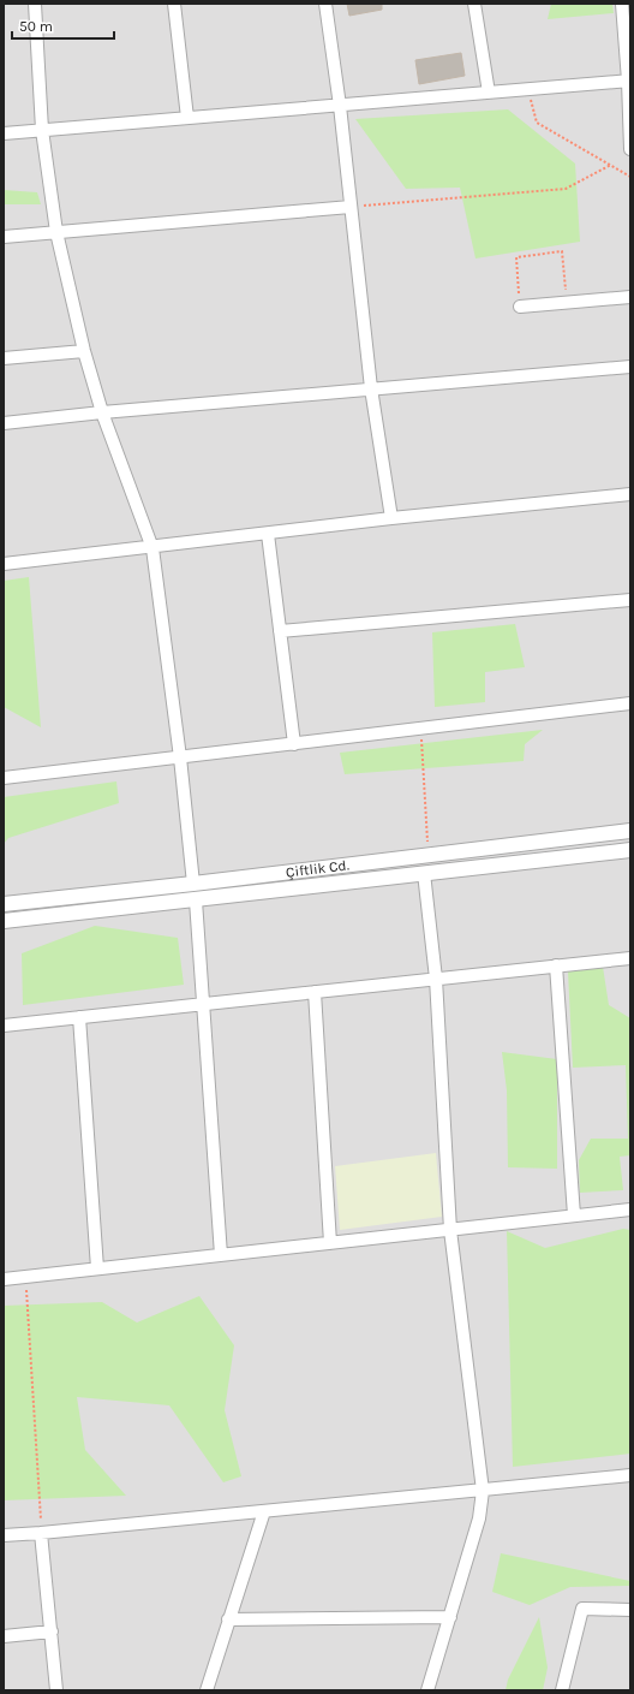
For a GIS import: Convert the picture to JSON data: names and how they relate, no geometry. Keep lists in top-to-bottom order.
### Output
{
  "streets": {
    "street": ["Çiftlik Cd."]
  },
  "scale_bar": "50 m"
}
